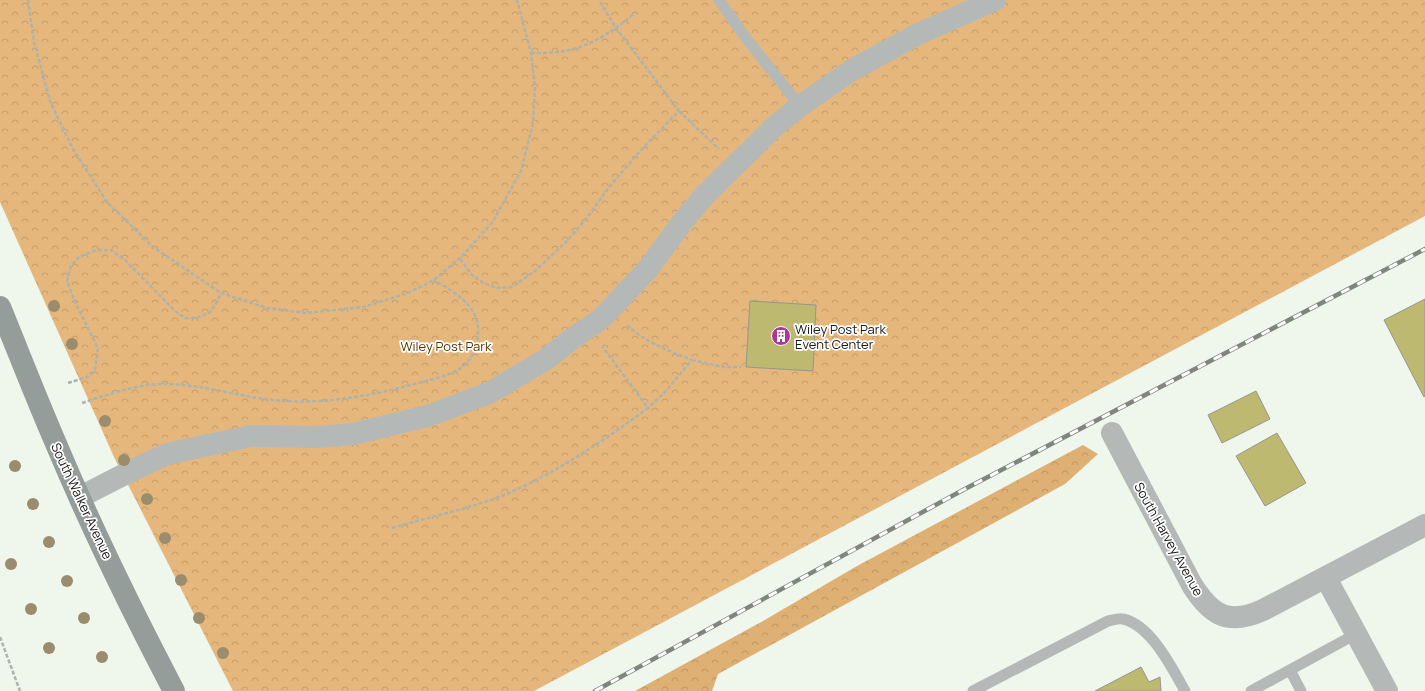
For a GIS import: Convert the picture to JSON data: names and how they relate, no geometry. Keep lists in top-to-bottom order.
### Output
{
  "streets": {
    "main road": ["South Walker Avenue"],
    "street": ["South Harvey Avenue"]
  },
  "parks": ["Wiley Post Park"],
  "places": {
    "building": ["Wiley Post Park Event Center"]
  }
}
